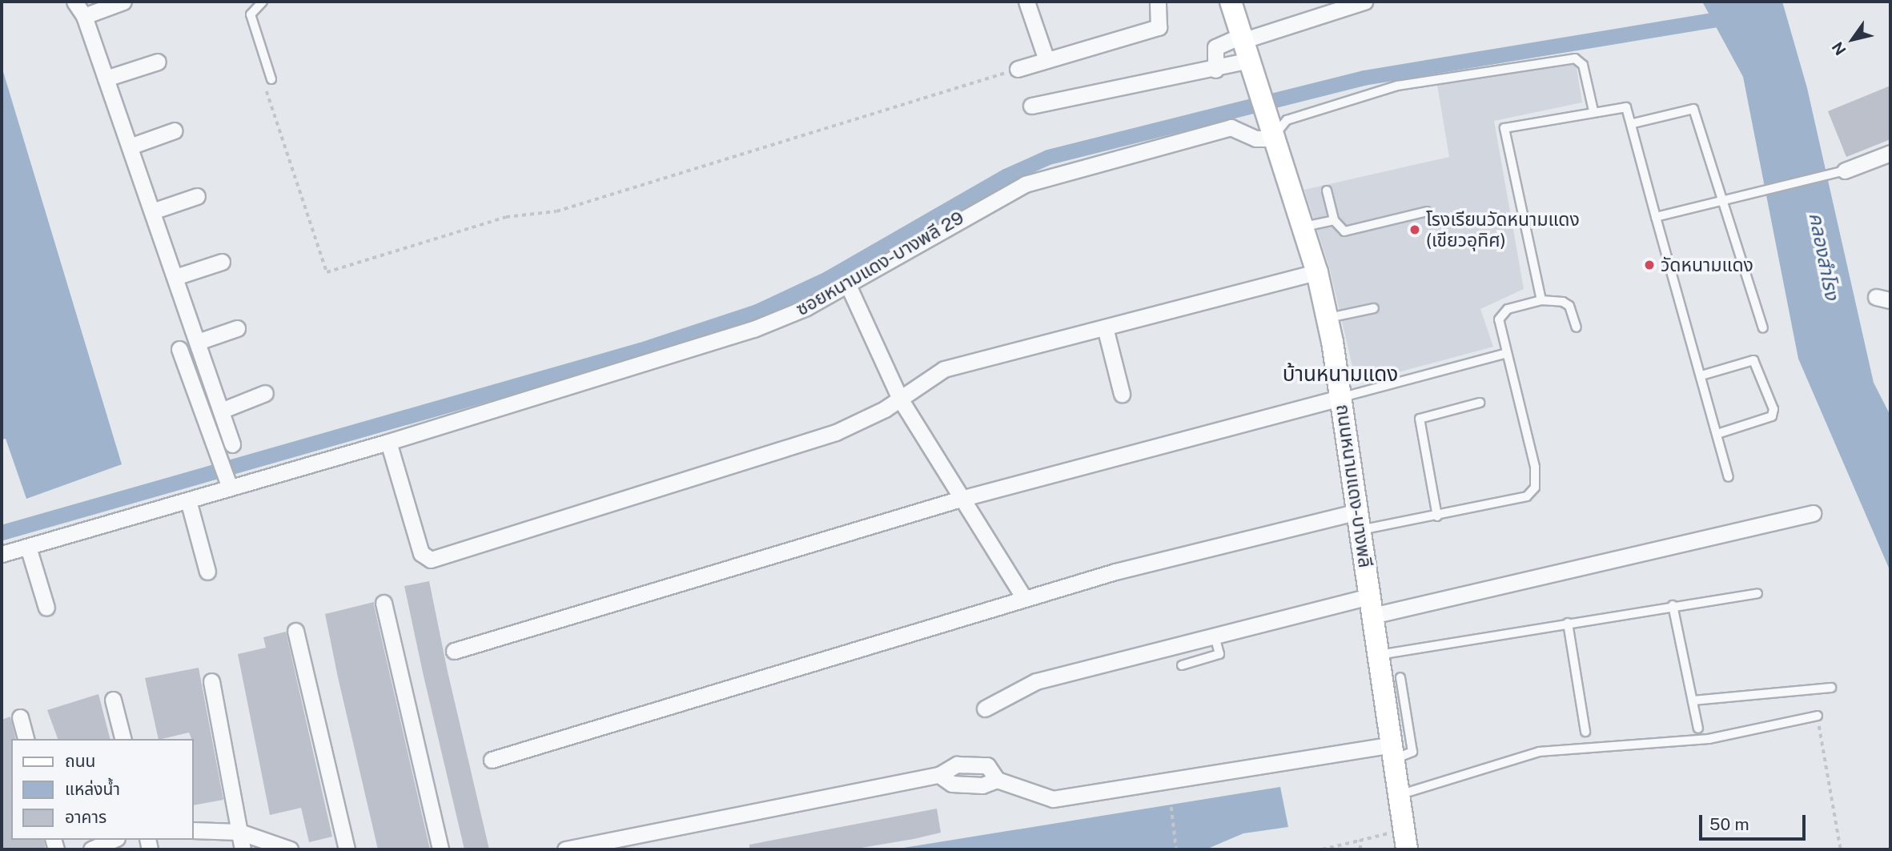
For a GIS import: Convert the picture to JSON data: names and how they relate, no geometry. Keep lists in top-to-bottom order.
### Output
{
  "streets": {
    "main road": ["ถนนหนามแดง-บางพลี"],
    "street": ["ซอยหนามแดง-บางพลี 29"]
  },
  "crossings": [
    ["ซอยหนามแดง-บางพลี 29", "ถนนหนามแดง-บางพลี"]
  ],
  "districts": ["บ้านหนามแดง"],
  "water": ["คลองสำโรง"],
  "places": ["โรงเรียนวัดหนามแดง (เขียวอุทิศ)", "วัดหนามแดง"],
  "legend": ["ถนน", "แหล่งน้ำ", "อาคาร"],
  "scale_bar": "50 m",
  "north": "bottom left"
}
